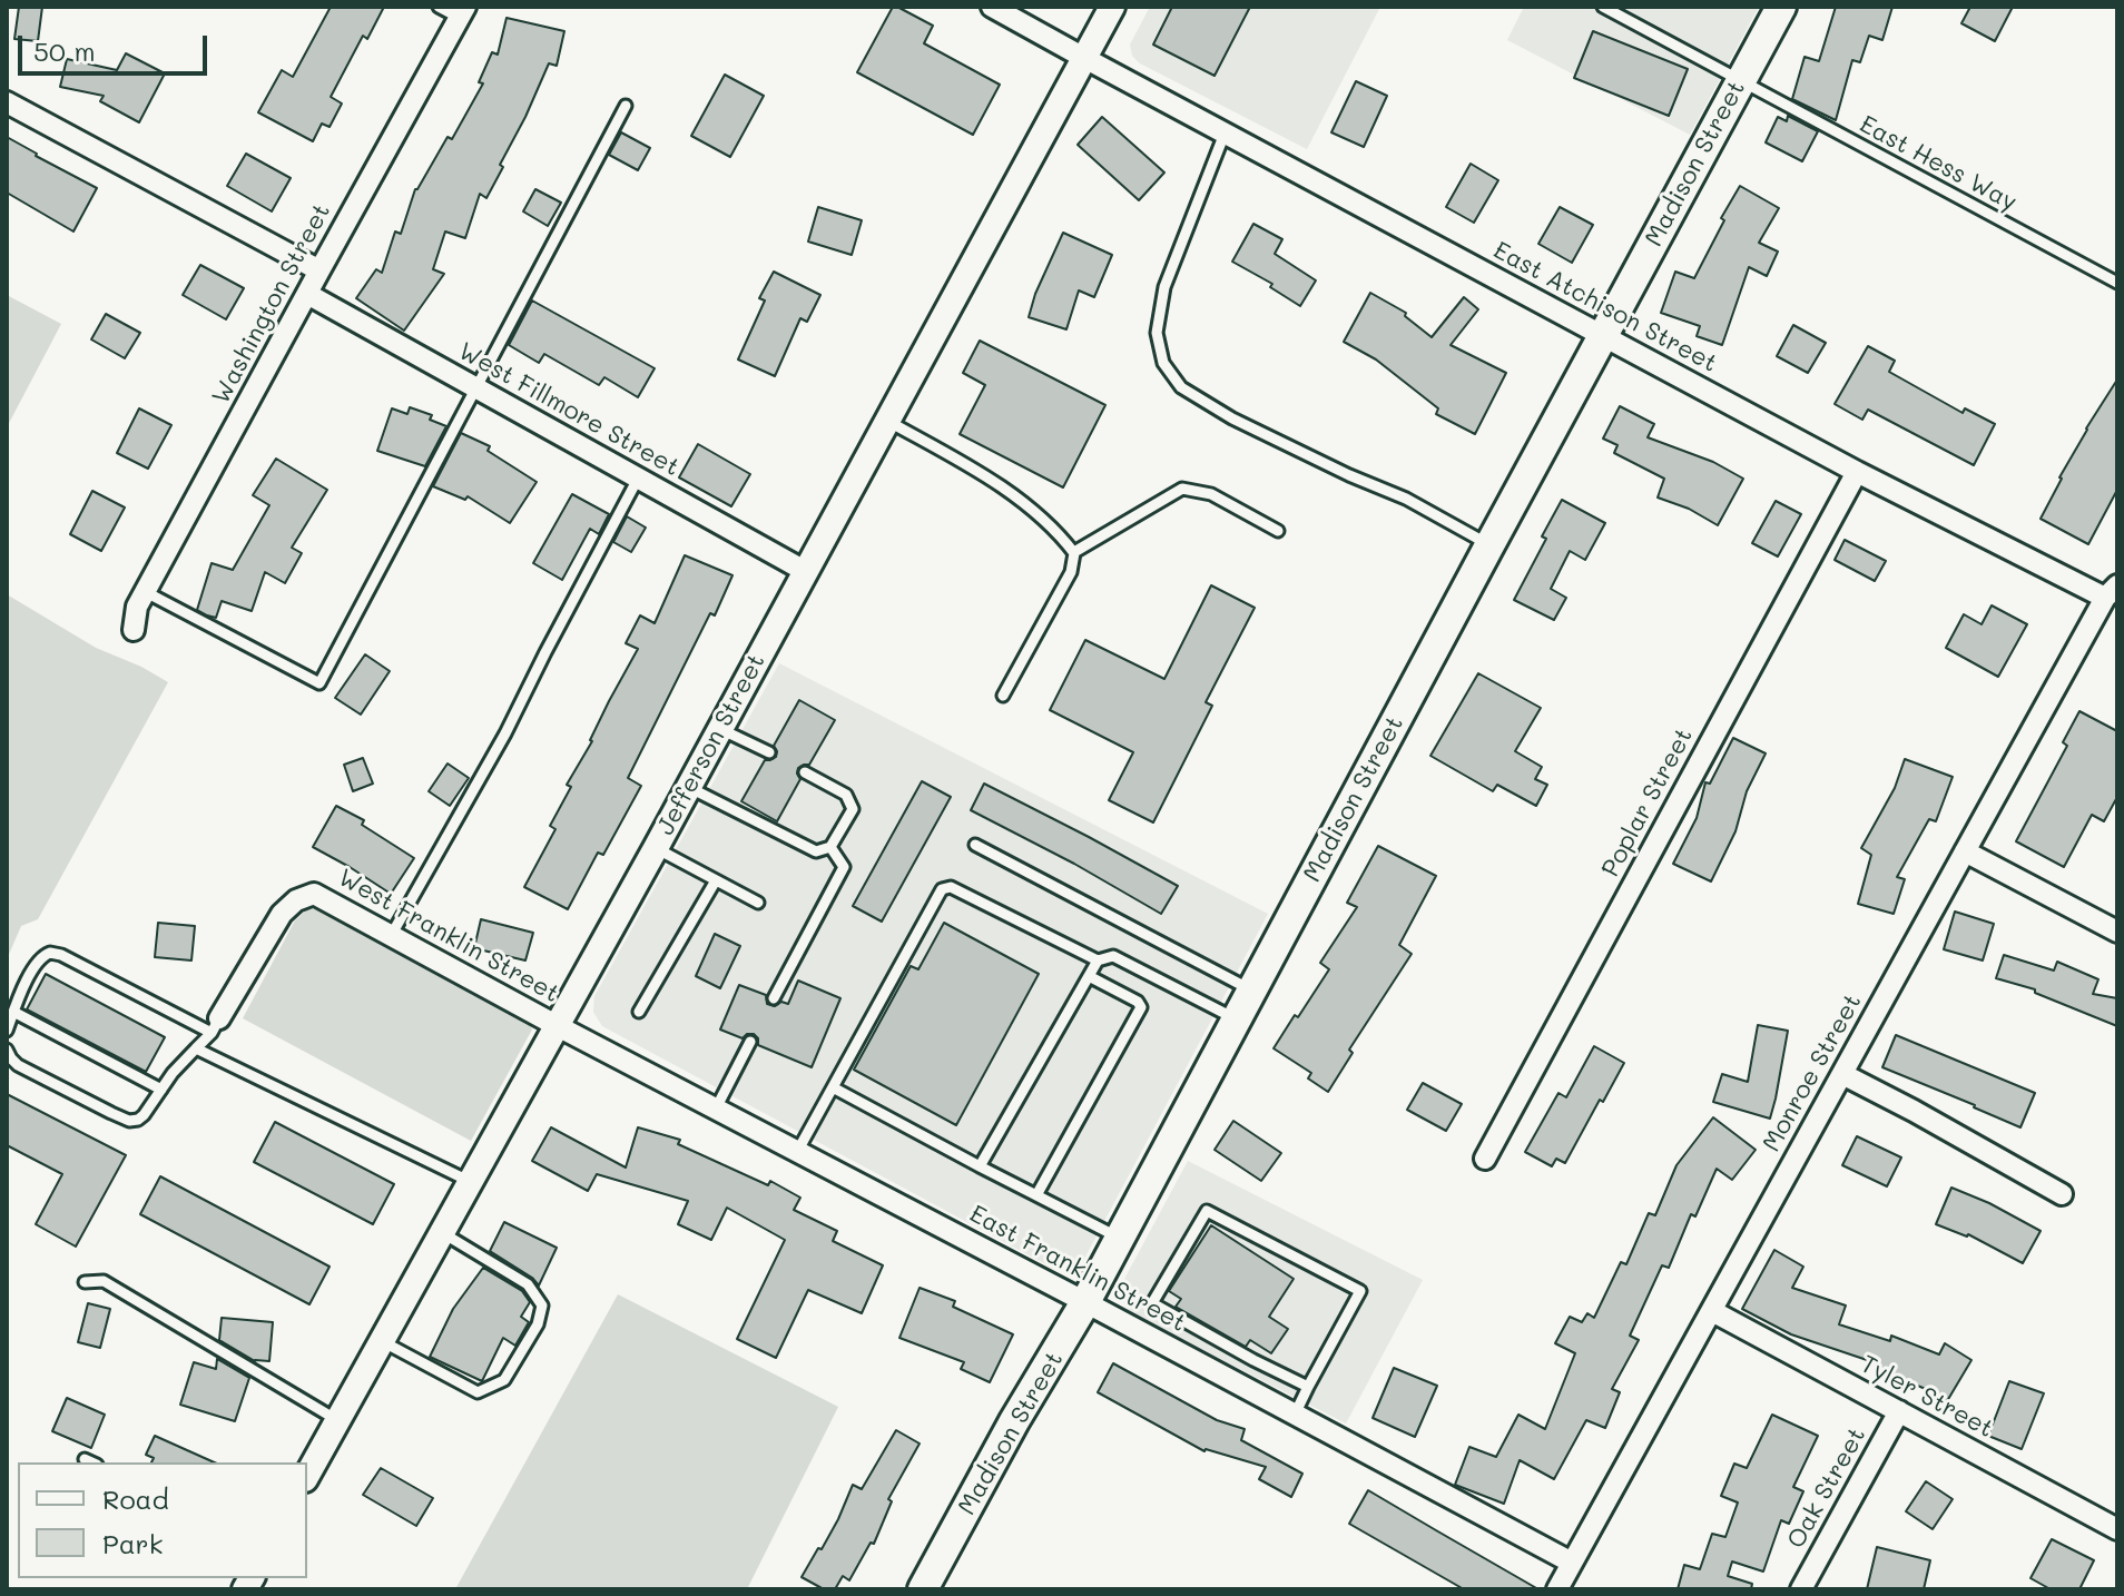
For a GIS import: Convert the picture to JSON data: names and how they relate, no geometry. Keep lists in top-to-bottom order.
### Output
{
  "streets": {
    "main road": ["Madison Street"],
    "street": [
      "Washington Street",
      "East Atchison Street",
      "West Fillmore Street",
      "Jefferson Street",
      "Poplar Street",
      "West Franklin Street",
      "Monroe Street",
      "East Franklin Street",
      "Tyler Street",
      "Oak Street"
    ],
    "lane": ["East Hess Way"]
  },
  "crossings": [
    ["Madison Street", "East Hess Way"],
    ["Madison Street", "East Atchison Street"],
    ["Madison Street", "East Franklin Street"],
    ["Washington Street", "West Fillmore Street"],
    ["East Atchison Street", "Jefferson Street"],
    ["East Atchison Street", "Poplar Street"],
    ["East Atchison Street", "Monroe Street"],
    ["West Fillmore Street", "Jefferson Street"],
    ["Jefferson Street", "West Franklin Street"],
    ["Jefferson Street", "East Franklin Street"],
    ["West Franklin Street", "East Franklin Street"],
    ["Monroe Street", "East Franklin Street"],
    ["Monroe Street", "Tyler Street"],
    ["Tyler Street", "Oak Street"]
  ],
  "legend": ["Road", "Park"],
  "scale_bar": "50 m"
}
